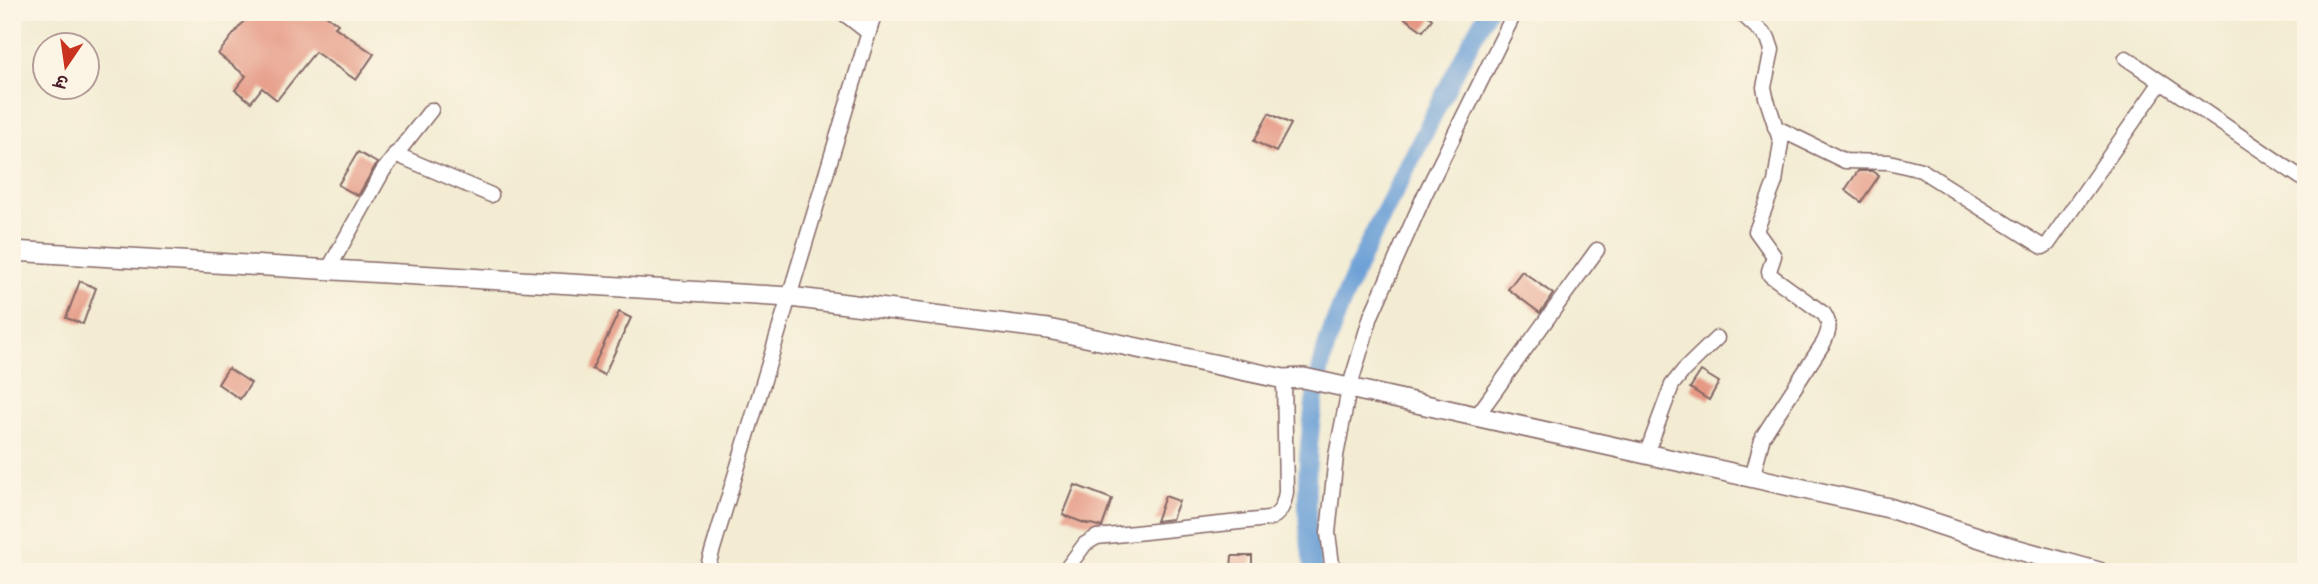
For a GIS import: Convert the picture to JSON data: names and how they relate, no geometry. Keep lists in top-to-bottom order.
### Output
{
  "north": "bottom"
}
